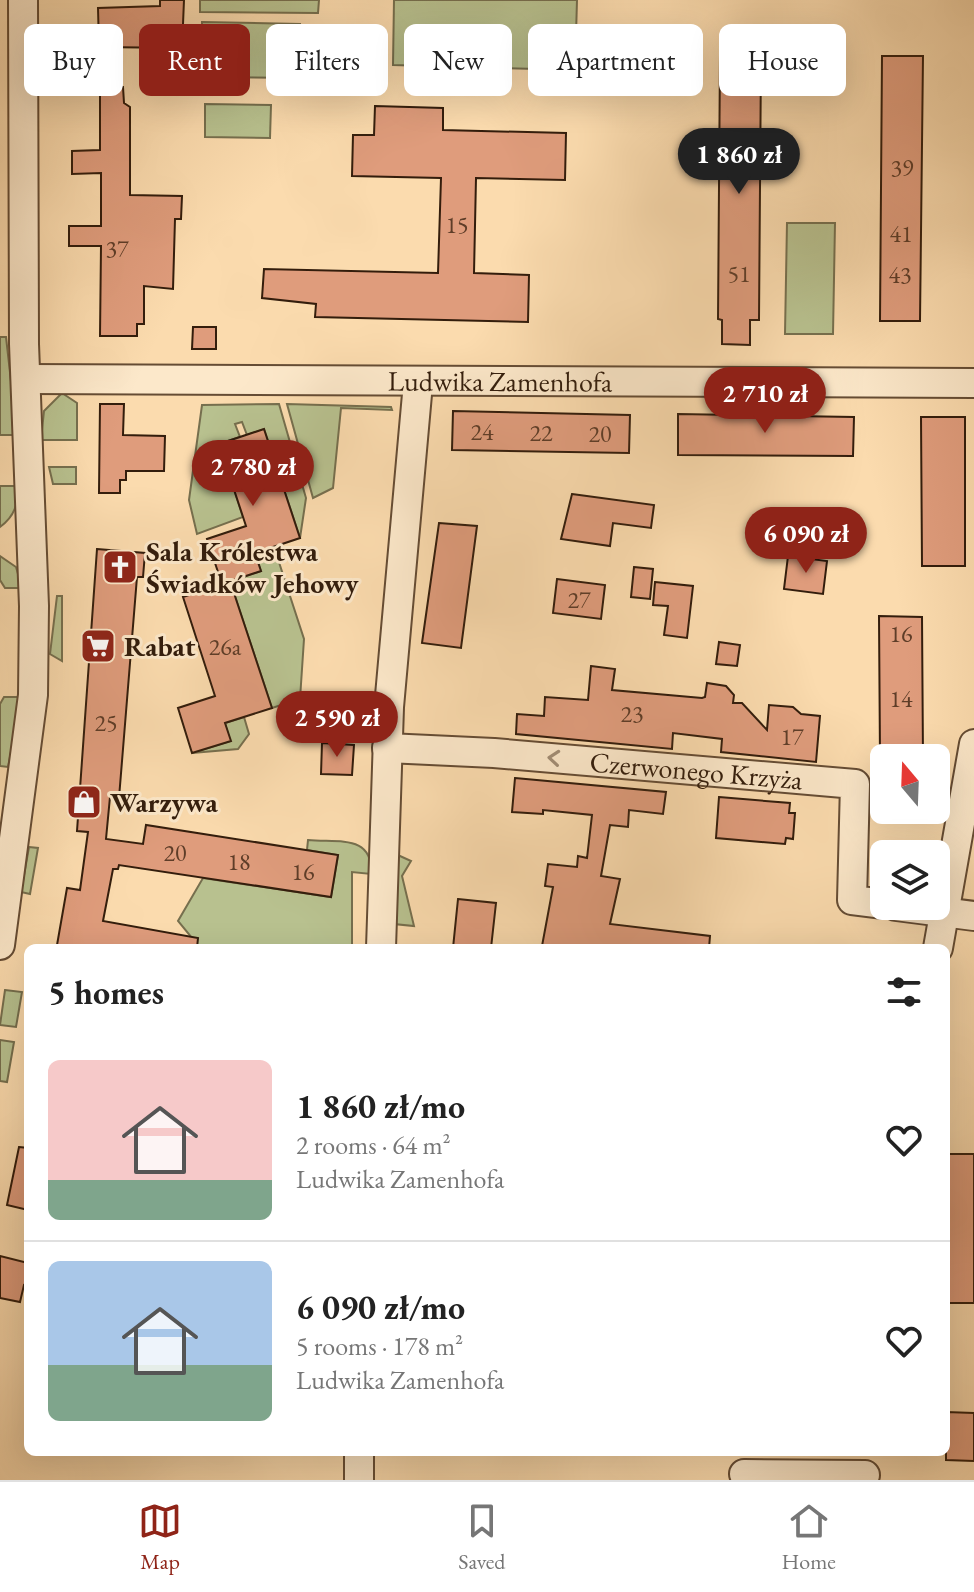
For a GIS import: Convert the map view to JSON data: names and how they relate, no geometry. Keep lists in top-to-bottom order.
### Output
{
  "streets": {
    "street": ["Ludwika Zamenhofa", "Czerwonego Krzyża"]
  },
  "one_way": ["Czerwonego Krzyża"],
  "places": {
    "church": ["Sala Królestwa Świadków Jehowy"],
    "supermarket": ["Rabat"],
    "shop": ["Warzywa"]
  },
  "house_numbers": [
    "39",
    "15",
    "41",
    "37",
    "51",
    "43",
    "24",
    "22",
    "20",
    "27",
    "16",
    "26a",
    "14",
    "23",
    "25",
    "17",
    "20",
    "18",
    "16"
  ],
  "north": "top",
  "page": {
    "chip": [
      "Buy",
      "Rent",
      "Filters",
      "New",
      "Apartment",
      "House"
    ],
    "price": [
      "1 860 zł",
      "2 710 zł",
      "2 780 zł",
      "6 090 zł",
      "2 590 zł"
    ],
    "heading": "5 homes",
    "list": [
      {
        "name": "1 860 zł/mo",
        "note": "2 rooms · 64 m² · Ludwika Zamenhofa"
      },
      {
        "name": "6 090 zł/mo",
        "note": "5 rooms · 178 m² · Ludwika Zamenhofa"
      }
    ],
    "tabs": ["Map", "Saved", "Home"]
  }
}
